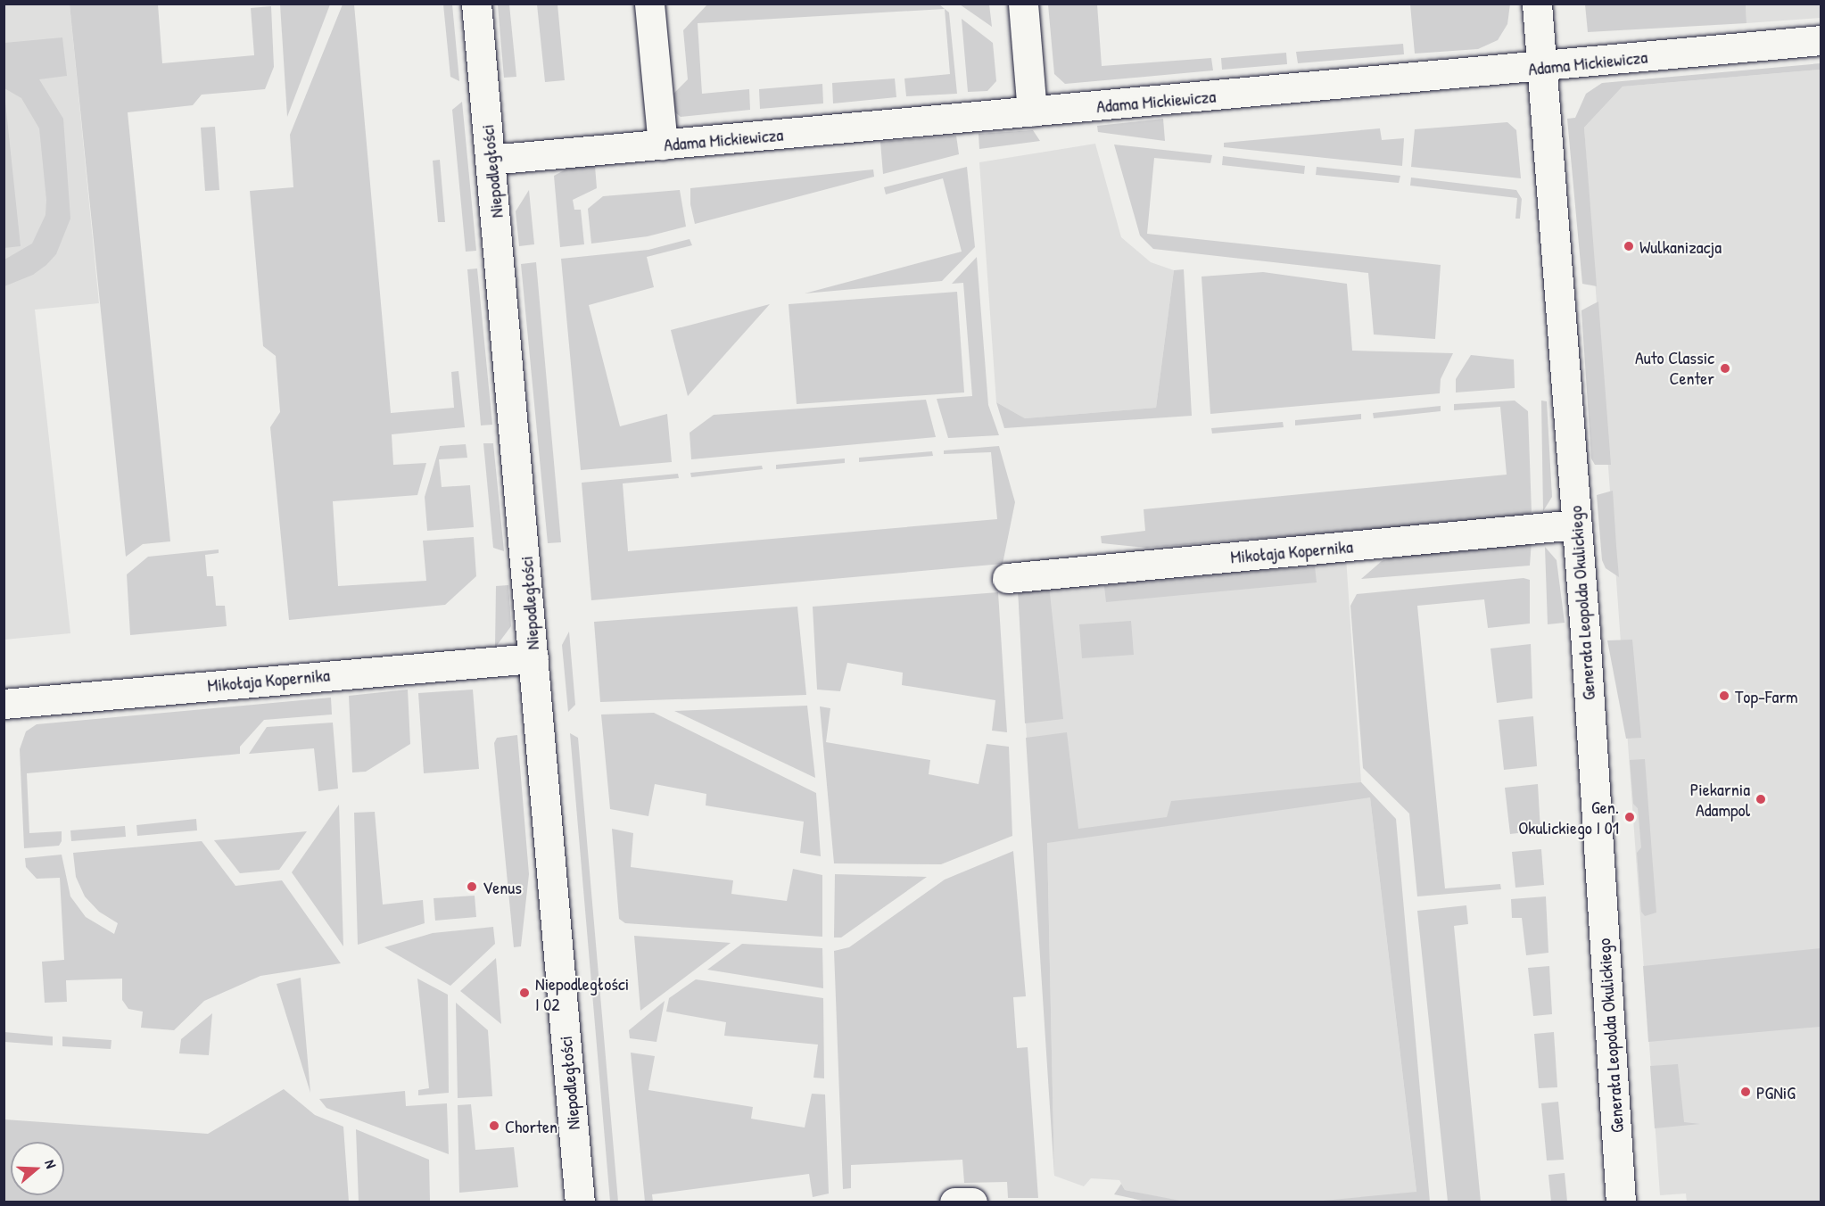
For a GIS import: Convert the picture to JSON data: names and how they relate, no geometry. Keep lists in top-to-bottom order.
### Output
{
  "streets": {
    "street": [
      "Adama Mickiewicza",
      "Niepodległości",
      "Mikołaja Kopernika",
      "Generała Leopolda Okulickiego"
    ]
  },
  "crossings": [
    ["Adama Mickiewicza", "Niepodległości"],
    ["Adama Mickiewicza", "Generała Leopolda Okulickiego"],
    ["Niepodległości", "Mikołaja Kopernika"],
    ["Mikołaja Kopernika", "Generała Leopolda Okulickiego"]
  ],
  "places": [
    "Wulkanizacja",
    "Auto Classic Center",
    "Top-Farm",
    "Piekarnia Adampol",
    "Gen. Okulickiego I 01",
    "Venus",
    "Niepodległości I 02",
    "PGNiG",
    "Chorten"
  ],
  "north": "right"
}
